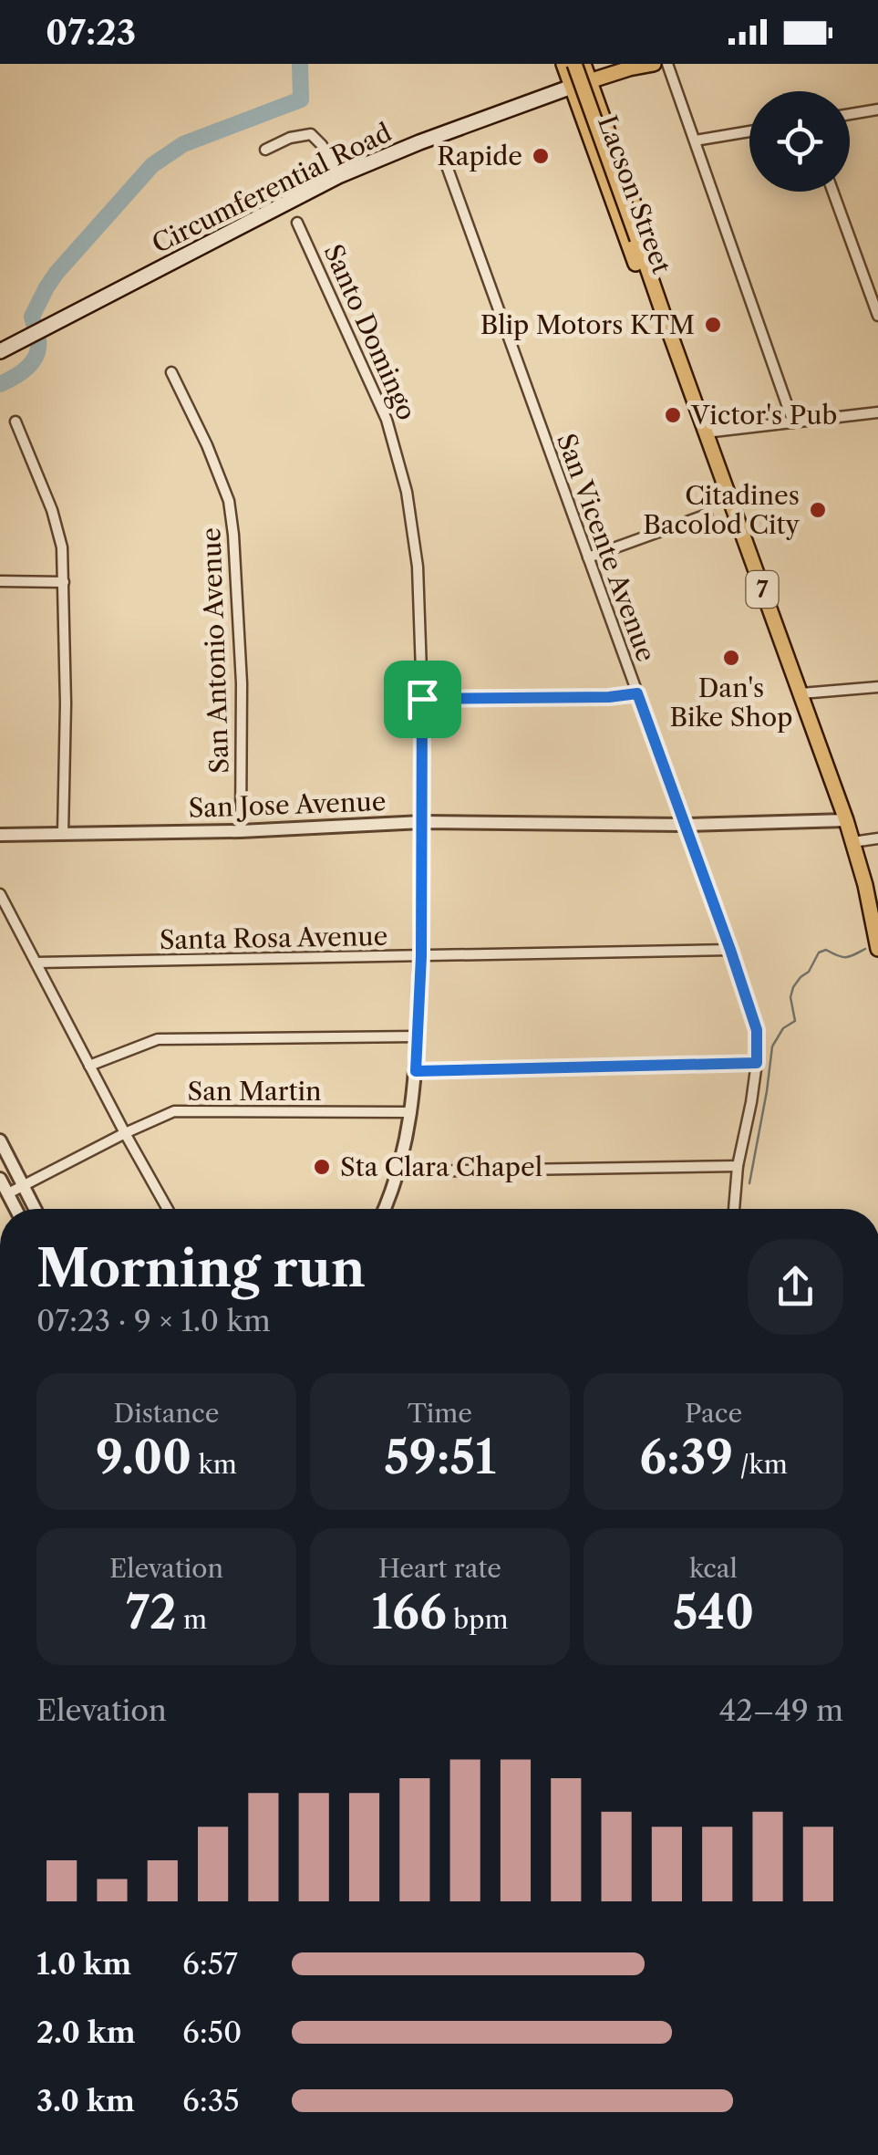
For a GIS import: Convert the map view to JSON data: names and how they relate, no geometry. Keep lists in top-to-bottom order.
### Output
{
  "streets": {
    "main road": ["Circumferential Road", "Lacson Street", "7"],
    "street": [
      "Santo Domingo",
      "San Vicente Avenue",
      "San Antonio Avenue",
      "San Jose Avenue",
      "Santa Rosa Avenue",
      "San Martin"
    ]
  },
  "crossings": [
    ["Circumferential Road", "Lacson Street"],
    ["Lacson Street", "San Jose Avenue"],
    ["Santo Domingo", "San Jose Avenue"],
    ["Santo Domingo", "Santa Rosa Avenue"],
    ["Santo Domingo", "San Martin"],
    ["San Vicente Avenue", "San Jose Avenue"],
    ["San Vicente Avenue", "Santa Rosa Avenue"],
    ["San Antonio Avenue", "San Jose Avenue"]
  ],
  "places": [
    "Rapide",
    "Blip Motors KTM",
    "Victor's Pub",
    "Citadines Bacolod City",
    "Dan's Bike Shop",
    "Sta Clara Chapel"
  ],
  "page": {
    "status": "07:23",
    "heading": ["Morning run", "07:23 · 9 × 1.0 km"],
    "stats": [
      ["Distance", "9.00 km"],
      ["Time", "59:51"],
      ["Pace", "6:39 /km"],
      ["Elevation", "72 m"],
      ["Heart rate", "166 bpm"],
      ["kcal", "540"]
    ],
    "chart": ["Elevation", "42–49 m"],
    "list": [
      {
        "name": "1.0 km",
        "note": "6:57"
      },
      {
        "name": "2.0 km",
        "note": "6:50"
      },
      {
        "name": "3.0 km",
        "note": "6:35"
      }
    ]
  }
}
